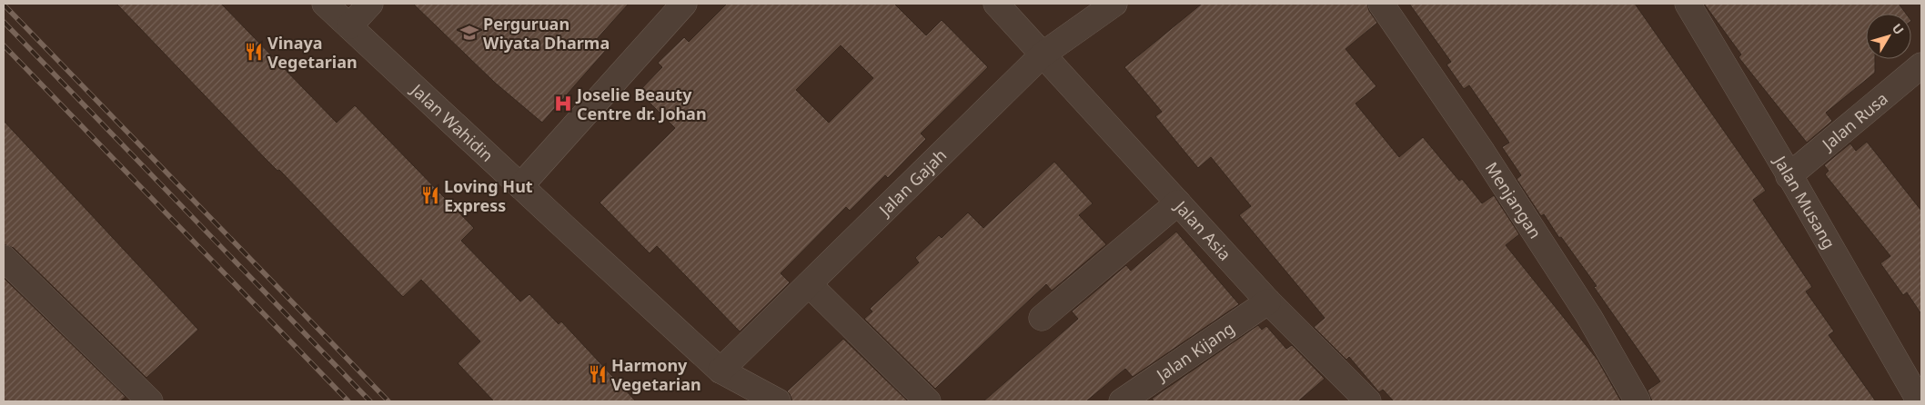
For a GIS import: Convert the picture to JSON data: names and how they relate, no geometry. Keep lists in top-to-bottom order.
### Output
{
  "streets": {
    "street": [
      "Jalan Rusa",
      "Jalan Wahidin",
      "Jalan Gajah",
      "Menjangan",
      "Jalan Musang",
      "Jalan Asia",
      "Jalan Kijang"
    ]
  },
  "crossings": [
    ["Jalan Rusa", "Jalan Musang"],
    ["Jalan Wahidin", "Jalan Gajah"],
    ["Jalan Gajah", "Jalan Asia"],
    ["Jalan Asia", "Jalan Kijang"]
  ],
  "places": {
    "school or university": ["Perguruan Wiyata Dharma"],
    "restaurant": ["Vinaya Vegetarian", "Loving Hut Express", "Harmony Vegetarian"],
    "hospital": ["Joselie Beauty Centre dr. Johan"]
  },
  "north": "top right"
}
